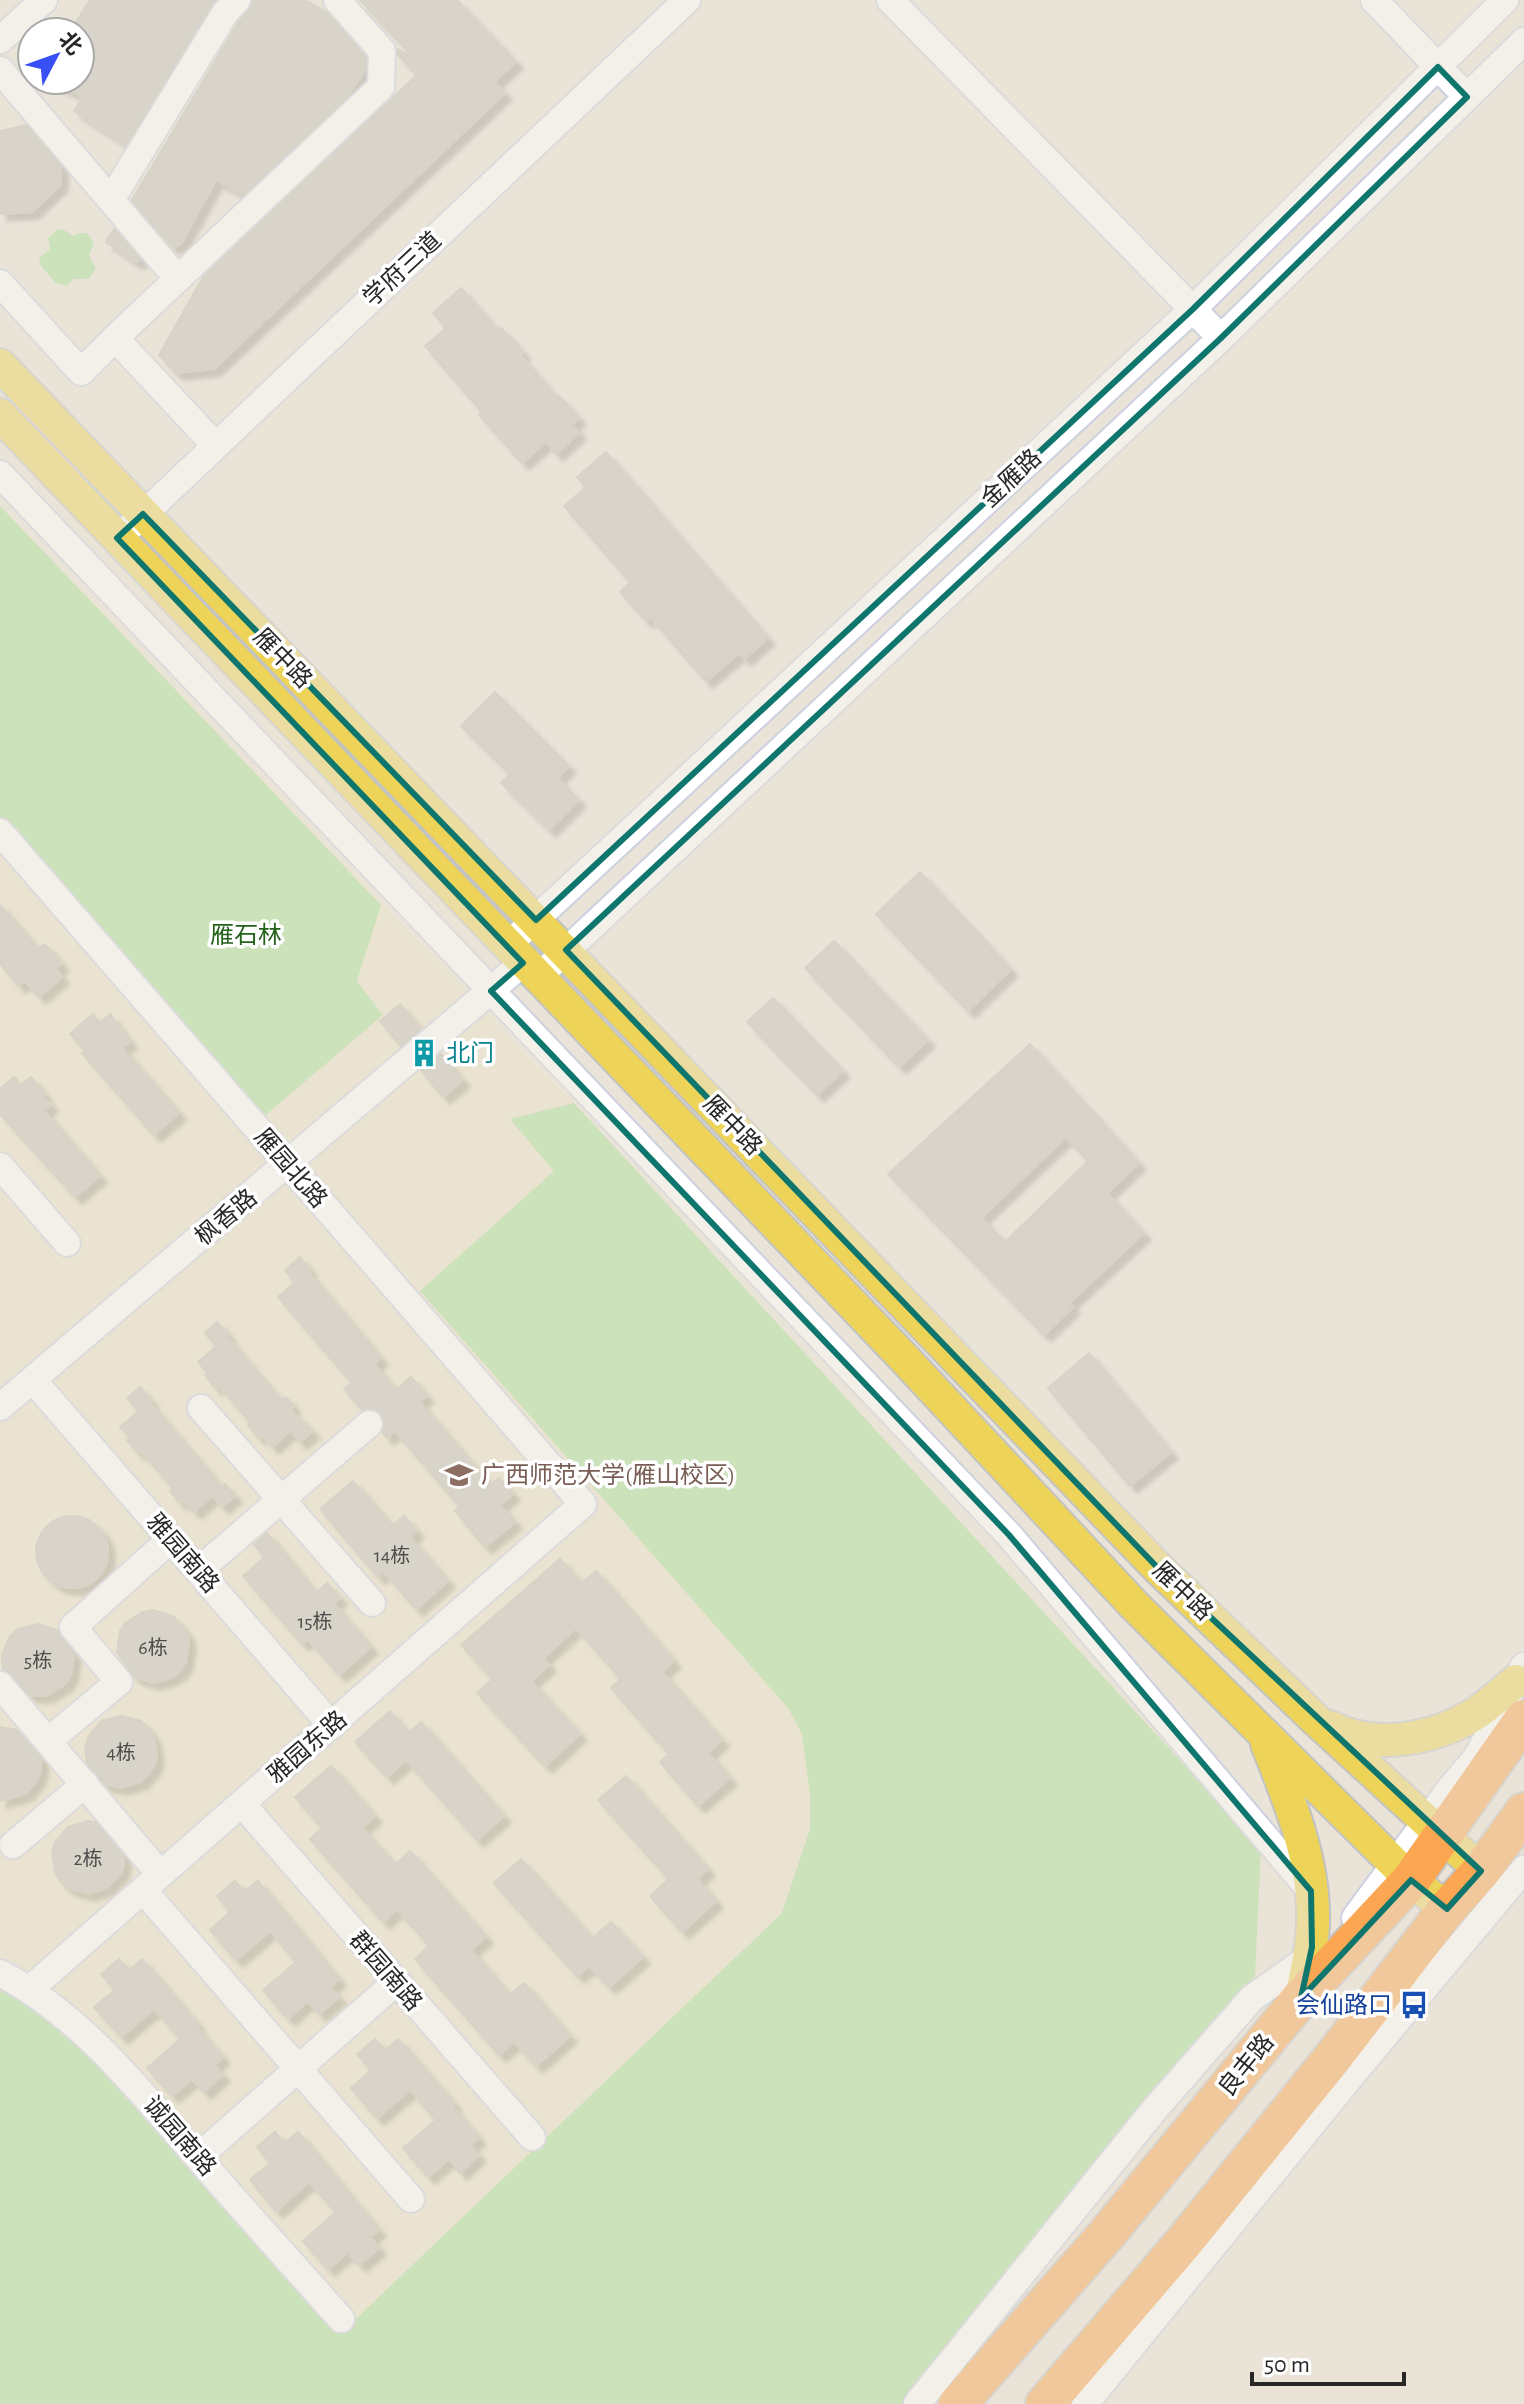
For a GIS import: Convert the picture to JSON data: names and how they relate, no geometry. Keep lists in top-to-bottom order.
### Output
{
  "streets": {
    "highway": ["良丰路"],
    "main road": ["雁中路"],
    "street": [
      "学府三道",
      "金雁路",
      "雁园北路",
      "枫香路",
      "雅园南路",
      "雅园东路",
      "群园南路",
      "诚园南路"
    ]
  },
  "crossings": [
    ["学府三道", "雁中路"],
    ["金雁路", "雁中路"],
    ["金雁路", "枫香路"],
    ["雁中路", "枫香路"],
    ["雁中路", "良丰路"],
    ["雁园北路", "枫香路"],
    ["雁园北路", "雅园东路"],
    ["枫香路", "雅园南路"],
    ["雅园南路", "雅园东路"],
    ["雅园东路", "群园南路"],
    ["雅园东路", "诚园南路"]
  ],
  "parks": ["雁石林"],
  "places": {
    "building": ["北门"],
    "school or university": ["广西师范大学(雁山校区)"],
    "bus stop": ["会仙路口"]
  },
  "house_numbers": [
    "14栋",
    "15栋",
    "6栋",
    "5栋",
    "4栋",
    "2栋"
  ],
  "scale_bar": "50 m",
  "north": "top right"
}
